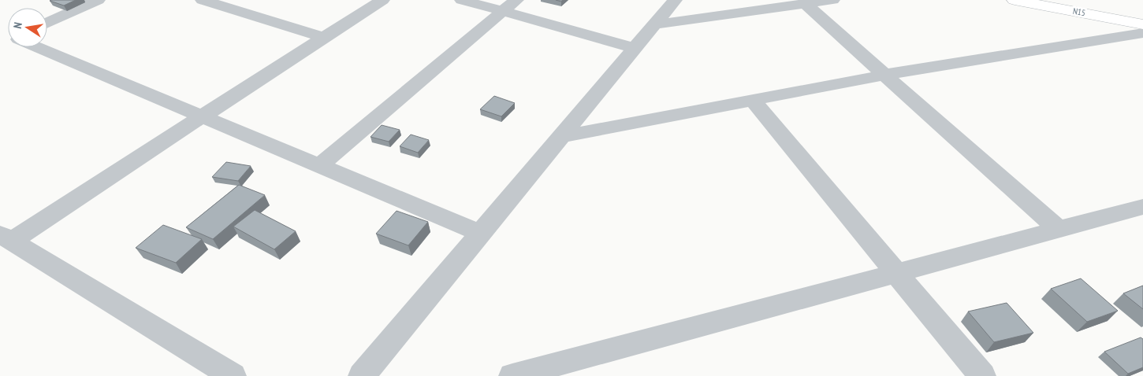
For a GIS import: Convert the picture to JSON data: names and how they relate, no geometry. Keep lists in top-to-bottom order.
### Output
{
  "streets": {
    "main road": ["N15"]
  },
  "north": "left"
}
